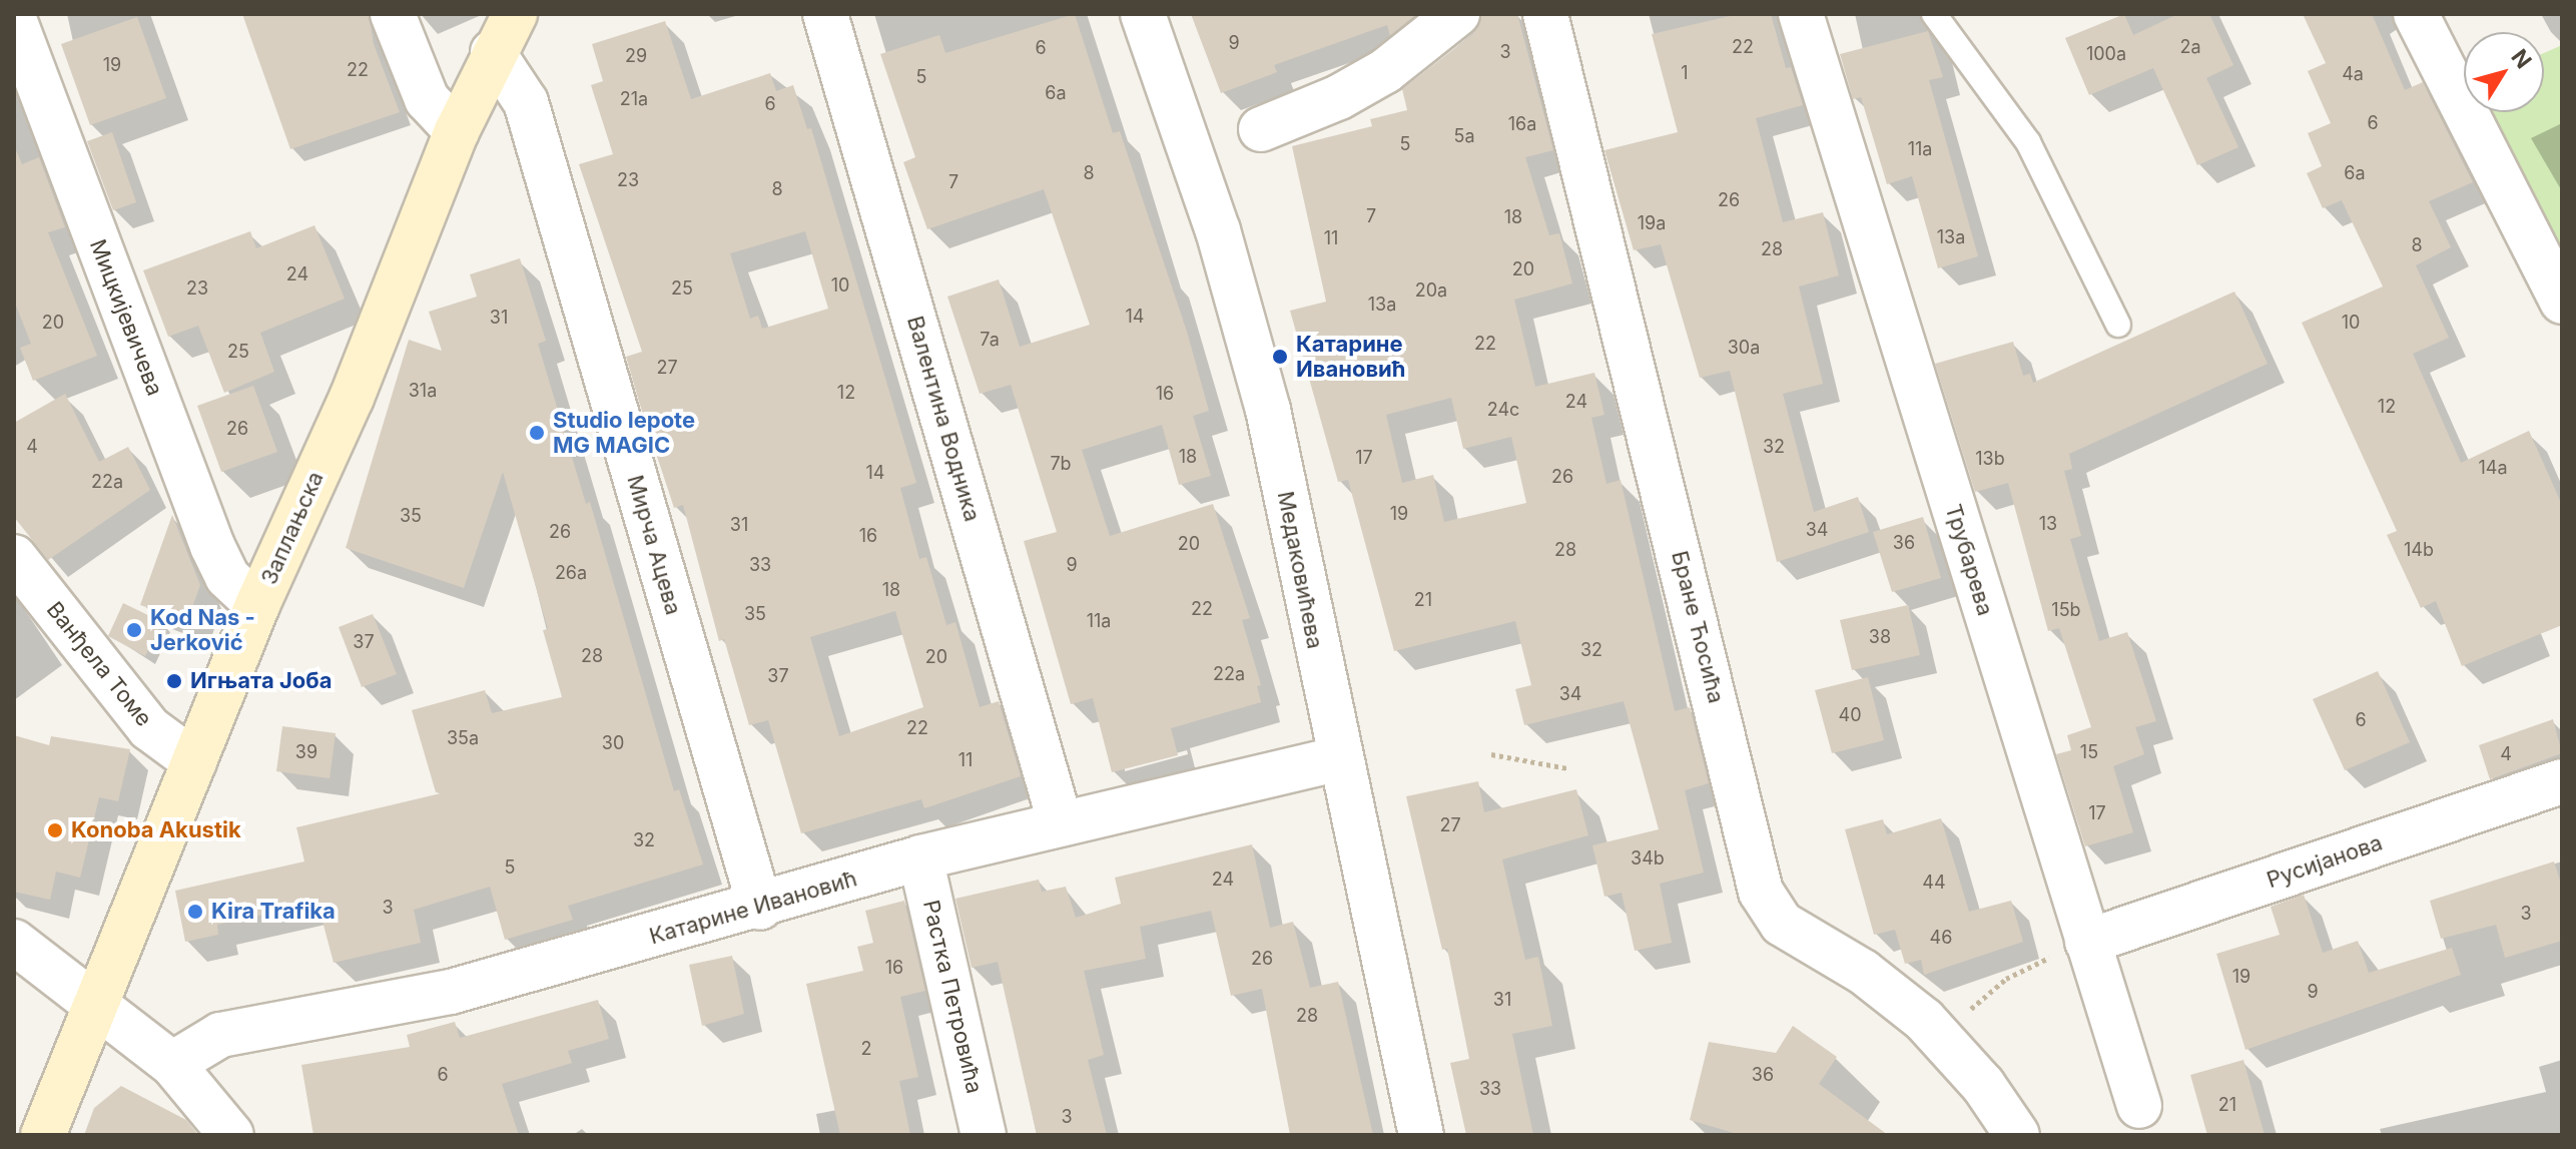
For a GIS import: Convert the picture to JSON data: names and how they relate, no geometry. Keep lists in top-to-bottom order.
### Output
{
  "streets": {
    "main road": ["Заплањска"],
    "street": [
      "Мицкијевичева",
      "Валентина Водника",
      "Мирча Ацева",
      "Трубарева",
      "Медаковићева",
      "Бране Ћосића",
      "Ванђела Томе",
      "Русијанова",
      "Катарине Ивановић",
      "Растка Петровића"
    ]
  },
  "crossings": [
    ["Мицкијевичева", "Заплањска"],
    ["Валентина Водника", "Катарине Ивановић"],
    ["Заплањска", "Мирча Ацева"],
    ["Заплањска", "Ванђела Томе"],
    ["Мирча Ацева", "Катарине Ивановић"],
    ["Трубарева", "Русијанова"],
    ["Медаковићева", "Катарине Ивановић"],
    ["Катарине Ивановић", "Растка Петровића"]
  ],
  "places": [
    "Катарине Ивановић",
    "Studio lepote MG MAGIC",
    "Kod Nas - Jerković",
    "Игњата Јоба",
    "Konoba Akustik",
    "Kira Trafika"
  ],
  "house_numbers": [
    "9",
    "22",
    "2a",
    "6",
    "3",
    "100a",
    "29",
    "19",
    "22",
    "1",
    "4a",
    "5",
    "6a",
    "21a",
    "6",
    "6",
    "16a",
    "5a",
    "5",
    "11a",
    "8",
    "6a",
    "23",
    "7",
    "8",
    "26",
    "7",
    "18",
    "19a",
    "13a",
    "11",
    "8",
    "28",
    "20",
    "24",
    "10",
    "23",
    "25",
    "20a",
    "13a",
    "14",
    "31",
    "20",
    "10",
    "7a",
    "22",
    "30a",
    "25",
    "27",
    "31a",
    "12",
    "16",
    "24",
    "12",
    "24c",
    "26",
    "4",
    "32",
    "18",
    "17",
    "13b",
    "7b",
    "14a",
    "14",
    "26",
    "22a",
    "19",
    "35",
    "13",
    "31",
    "34",
    "26",
    "16",
    "36",
    "20",
    "28",
    "14b",
    "33",
    "9",
    "26a",
    "18",
    "21",
    "22",
    "15b",
    "35",
    "11a",
    "38",
    "37",
    "32",
    "28",
    "20",
    "22a",
    "37",
    "34",
    "40",
    "6",
    "22",
    "35a",
    "30",
    "39",
    "15",
    "4",
    "11",
    "17",
    "27",
    "32",
    "34b",
    "5",
    "24",
    "44",
    "3",
    "3",
    "46",
    "26",
    "16",
    "19",
    "9",
    "31",
    "28",
    "2",
    "6",
    "36",
    "33",
    "21",
    "3"
  ],
  "north": "top right"
}
